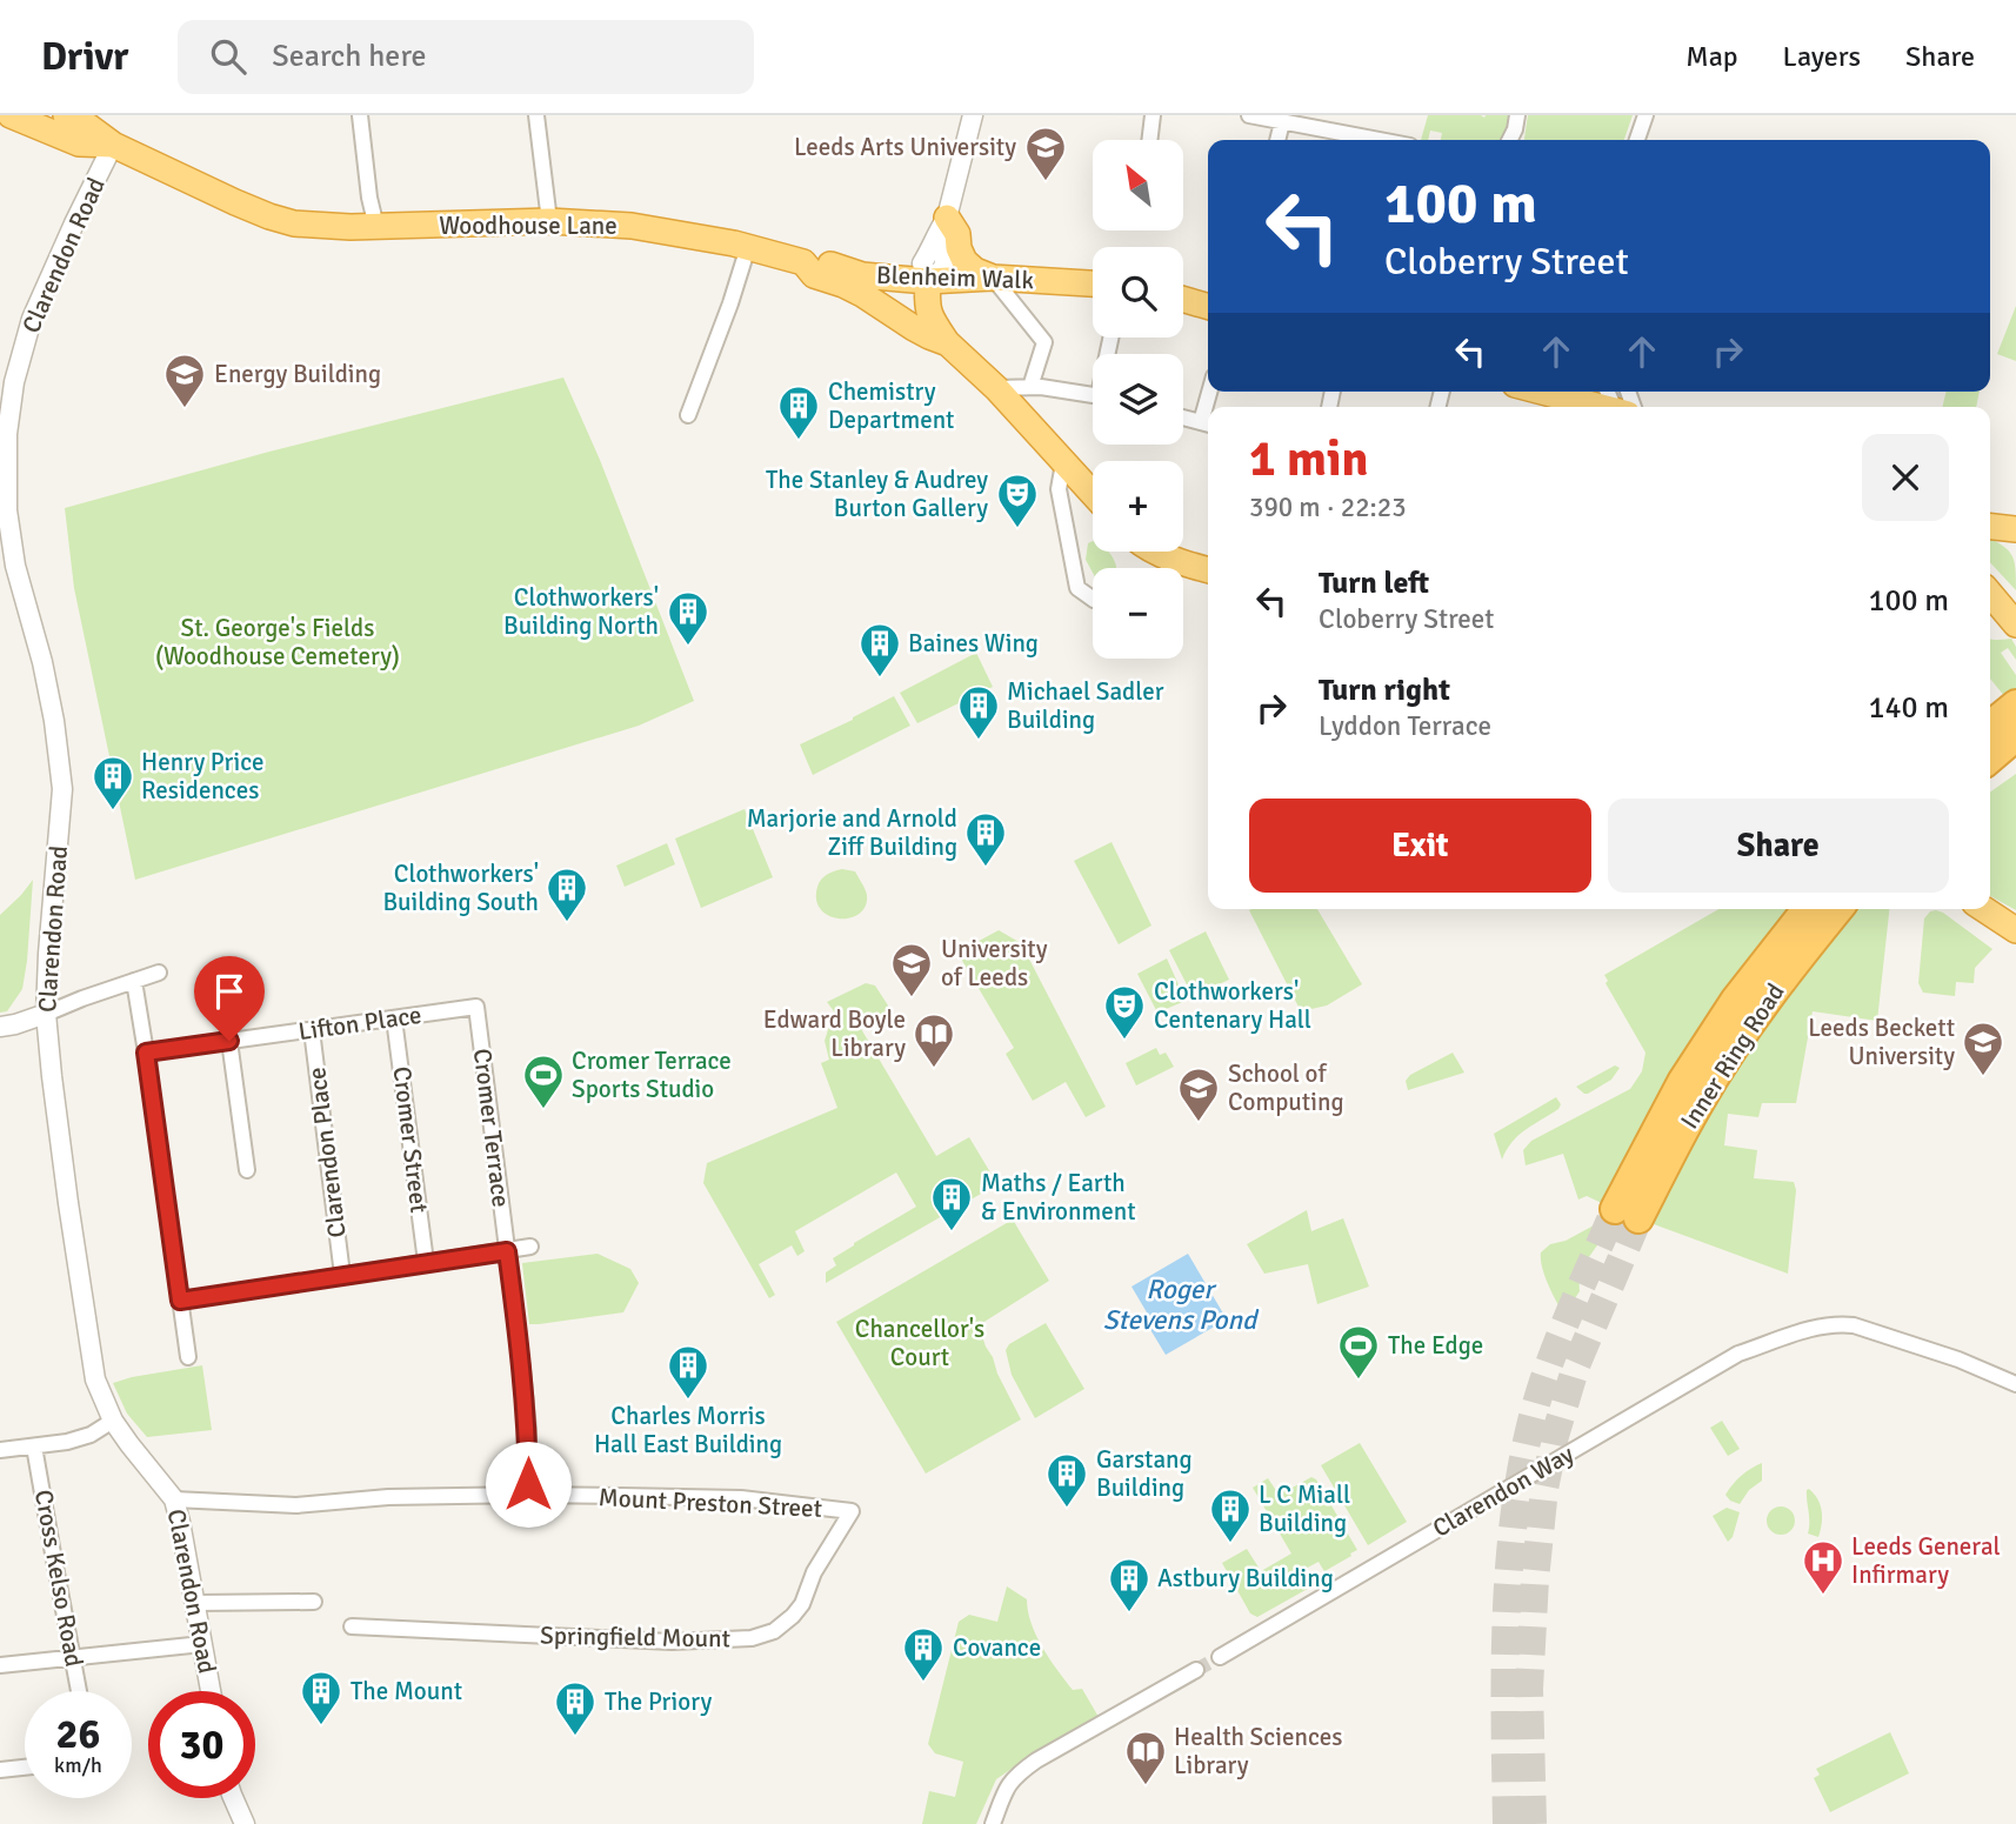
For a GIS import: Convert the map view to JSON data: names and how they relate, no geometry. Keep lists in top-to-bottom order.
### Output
{
  "streets": {
    "highway": ["Woodhouse Lane", "Blenheim Walk", "Inner Ring Road"],
    "street": [
      "Clarendon Road",
      "Lifton Place",
      "Cromer Terrace",
      "Cromer Street",
      "Clarendon Place",
      "Clarendon Way",
      "Mount Preston Street",
      "Cross Kelso Road",
      "Springfield Mount"
    ]
  },
  "crossings": [
    ["Woodhouse Lane", "Clarendon Road"],
    ["Woodhouse Lane", "Blenheim Walk"],
    ["Clarendon Road", "Mount Preston Street"],
    ["Lifton Place", "Cromer Terrace"],
    ["Lifton Place", "Cromer Street"],
    ["Lifton Place", "Clarendon Place"],
    ["Cromer Terrace", "Mount Preston Street"],
    ["Mount Preston Street", "Springfield Mount"]
  ],
  "water": ["Roger Stevens Pond"],
  "parks": ["St. George's Fields (Woodhouse Cemetery)", "Chancellor's Court"],
  "places": {
    "school or university": [
      "Leeds Arts University",
      "Energy Building",
      "University of Leeds",
      "Leeds Beckett University",
      "School of Computing"
    ],
    "building": [
      "Chemistry Department",
      "Clothworkers' Building North",
      "Baines Wing",
      "Michael Sadler Building",
      "Henry Price Residences",
      "Marjorie and Arnold Ziff Building",
      "Clothworkers' Building South",
      "Maths / Earth & Environment",
      "Charles Morris Hall East Building",
      "Garstang Building",
      "L C Miall Building",
      "Astbury Building",
      "Covance",
      "The Mount",
      "The Priory"
    ],
    "theatre": ["The Stanley & Audrey Burton Gallery", "Clothworkers' Centenary Hall"],
    "library": ["Edward Boyle Library", "Health Sciences Library"],
    "sports": ["Cromer Terrace Sports Studio", "The Edge"],
    "hospital": ["Leeds General Infirmary"]
  },
  "north": "top left",
  "page": {
    "header": "Drivr",
    "search": "Search here",
    "nav": ["Map", "Layers", "Share"],
    "map_buttons": ["+", "−"],
    "turn": ["100 m", "Cloberry Street"],
    "heading": ["1 min", "390 m · 22:23"],
    "list": [
      {
        "name": "Turn left",
        "note": "Cloberry Street",
        "value": "100 m"
      },
      {
        "name": "Turn right",
        "note": "Lyddon Terrace",
        "value": "140 m"
      }
    ],
    "buttons": ["Exit", "Share"],
    "speed": "26 km/h",
    "limit": "30"
  }
}
